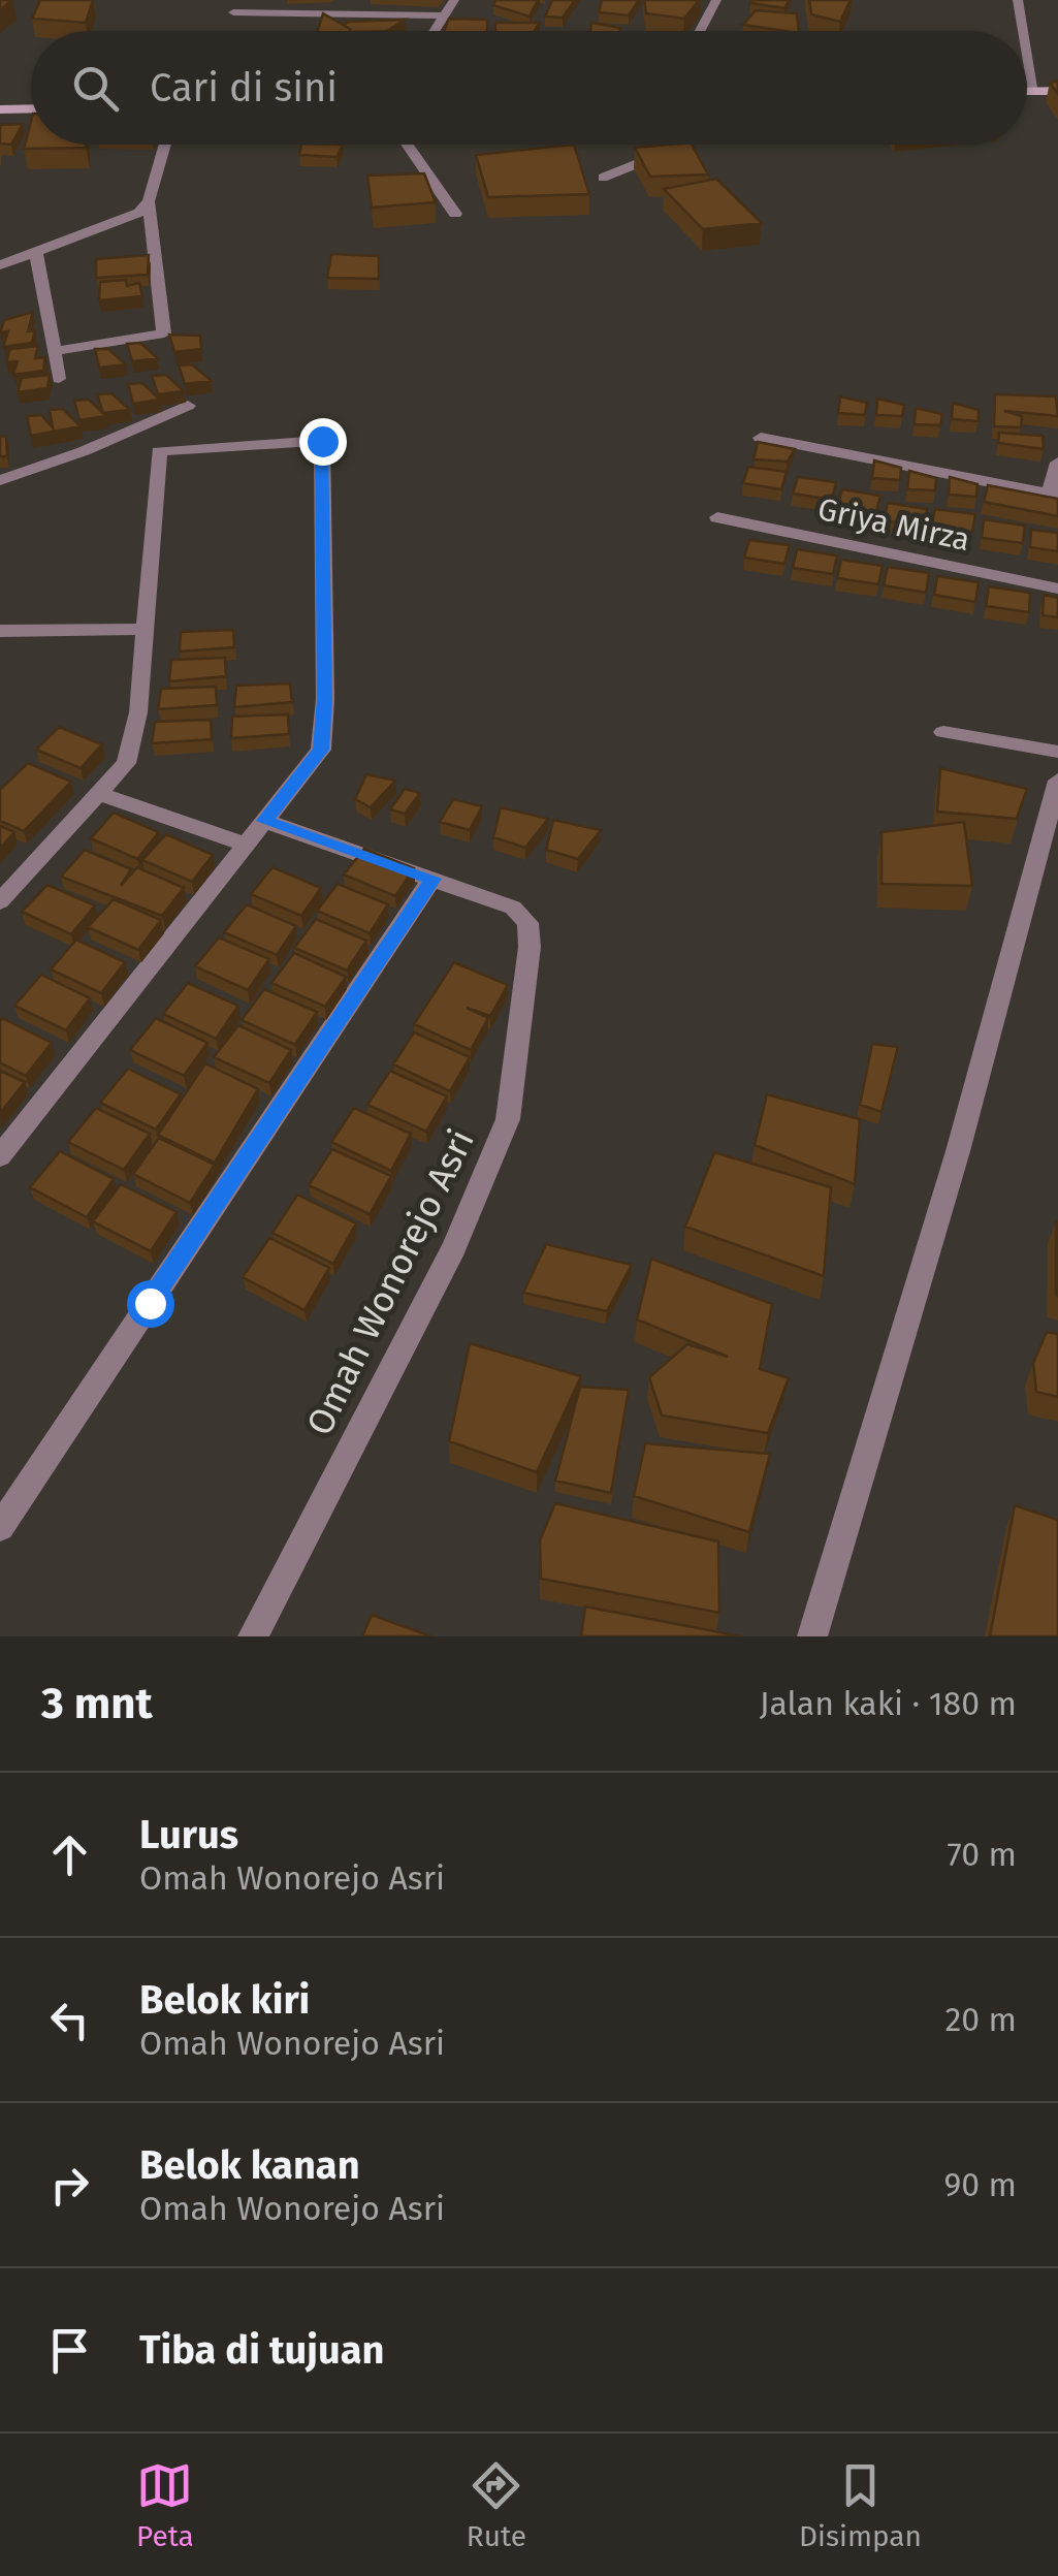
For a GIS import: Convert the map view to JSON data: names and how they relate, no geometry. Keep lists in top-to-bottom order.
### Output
{
  "streets": {
    "street": ["Griya Mirza", "Omah Wonorejo Asri"]
  },
  "page": {
    "search": "Cari di sini",
    "heading": ["3 mnt", "Jalan kaki · 180 m"],
    "list": [
      ["Lurus", "Omah Wonorejo Asri", "70 m"],
      ["Belok kiri", "Omah Wonorejo Asri", "20 m"],
      ["Belok kanan", "Omah Wonorejo Asri", "90 m"],
      "Tiba di tujuan"
    ],
    "nav": ["Peta", "Rute", "Disimpan"]
  }
}
